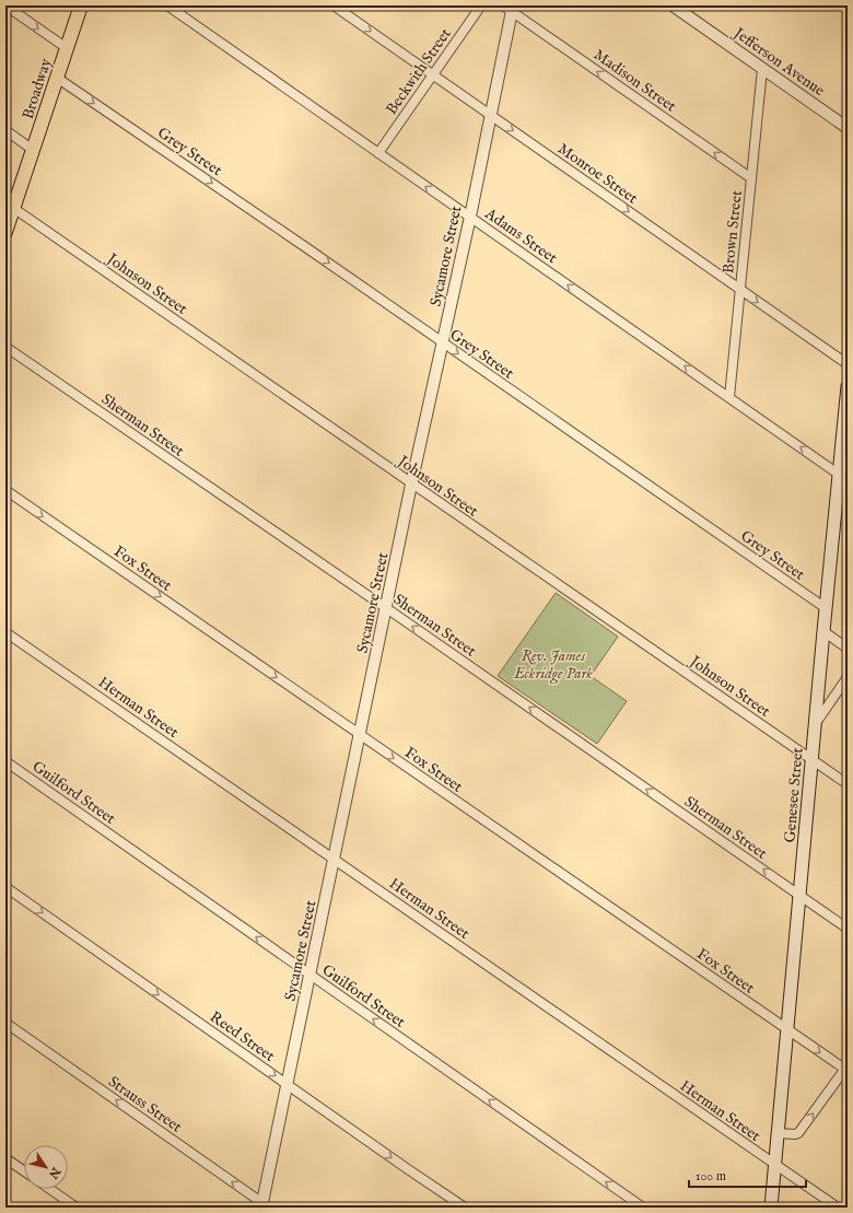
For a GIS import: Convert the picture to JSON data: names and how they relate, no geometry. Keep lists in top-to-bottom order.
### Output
{
  "streets": {
    "main road": ["Broadway", "Genesee Street"],
    "street": [
      "Jefferson Avenue",
      "Beckwith Street",
      "Madison Street",
      "Grey Street",
      "Monroe Street",
      "Brown Street",
      "Adams Street",
      "Sycamore Street",
      "Johnson Street",
      "Sherman Street",
      "Fox Street",
      "Herman Street",
      "Guilford Street",
      "Reed Street",
      "Strauss Street"
    ]
  },
  "crossings": [
    ["Jefferson Avenue", "Brown Street"],
    ["Beckwith Street", "Monroe Street"],
    ["Beckwith Street", "Adams Street"],
    ["Madison Street", "Brown Street"],
    ["Madison Street", "Sycamore Street"],
    ["Broadway", "Grey Street"],
    ["Broadway", "Johnson Street"],
    ["Grey Street", "Sycamore Street"],
    ["Grey Street", "Genesee Street"],
    ["Monroe Street", "Brown Street"],
    ["Monroe Street", "Sycamore Street"],
    ["Brown Street", "Adams Street"],
    ["Adams Street", "Sycamore Street"],
    ["Adams Street", "Genesee Street"],
    ["Sycamore Street", "Johnson Street"],
    ["Sycamore Street", "Sherman Street"],
    ["Sycamore Street", "Fox Street"],
    ["Sycamore Street", "Herman Street"],
    ["Sycamore Street", "Guilford Street"],
    ["Sycamore Street", "Reed Street"],
    ["Sycamore Street", "Strauss Street"],
    ["Johnson Street", "Genesee Street"],
    ["Sherman Street", "Genesee Street"],
    ["Fox Street", "Genesee Street"],
    ["Herman Street", "Genesee Street"]
  ],
  "one_way": [
    "Madison Street",
    "Grey Street",
    "Monroe Street",
    "Adams Street",
    "Sherman Street",
    "Fox Street",
    "Guilford Street",
    "Reed Street",
    "Strauss Street"
  ],
  "parks": ["Rev. James Eckridge Park"],
  "scale_bar": "100 m",
  "north": "bottom right"
}
